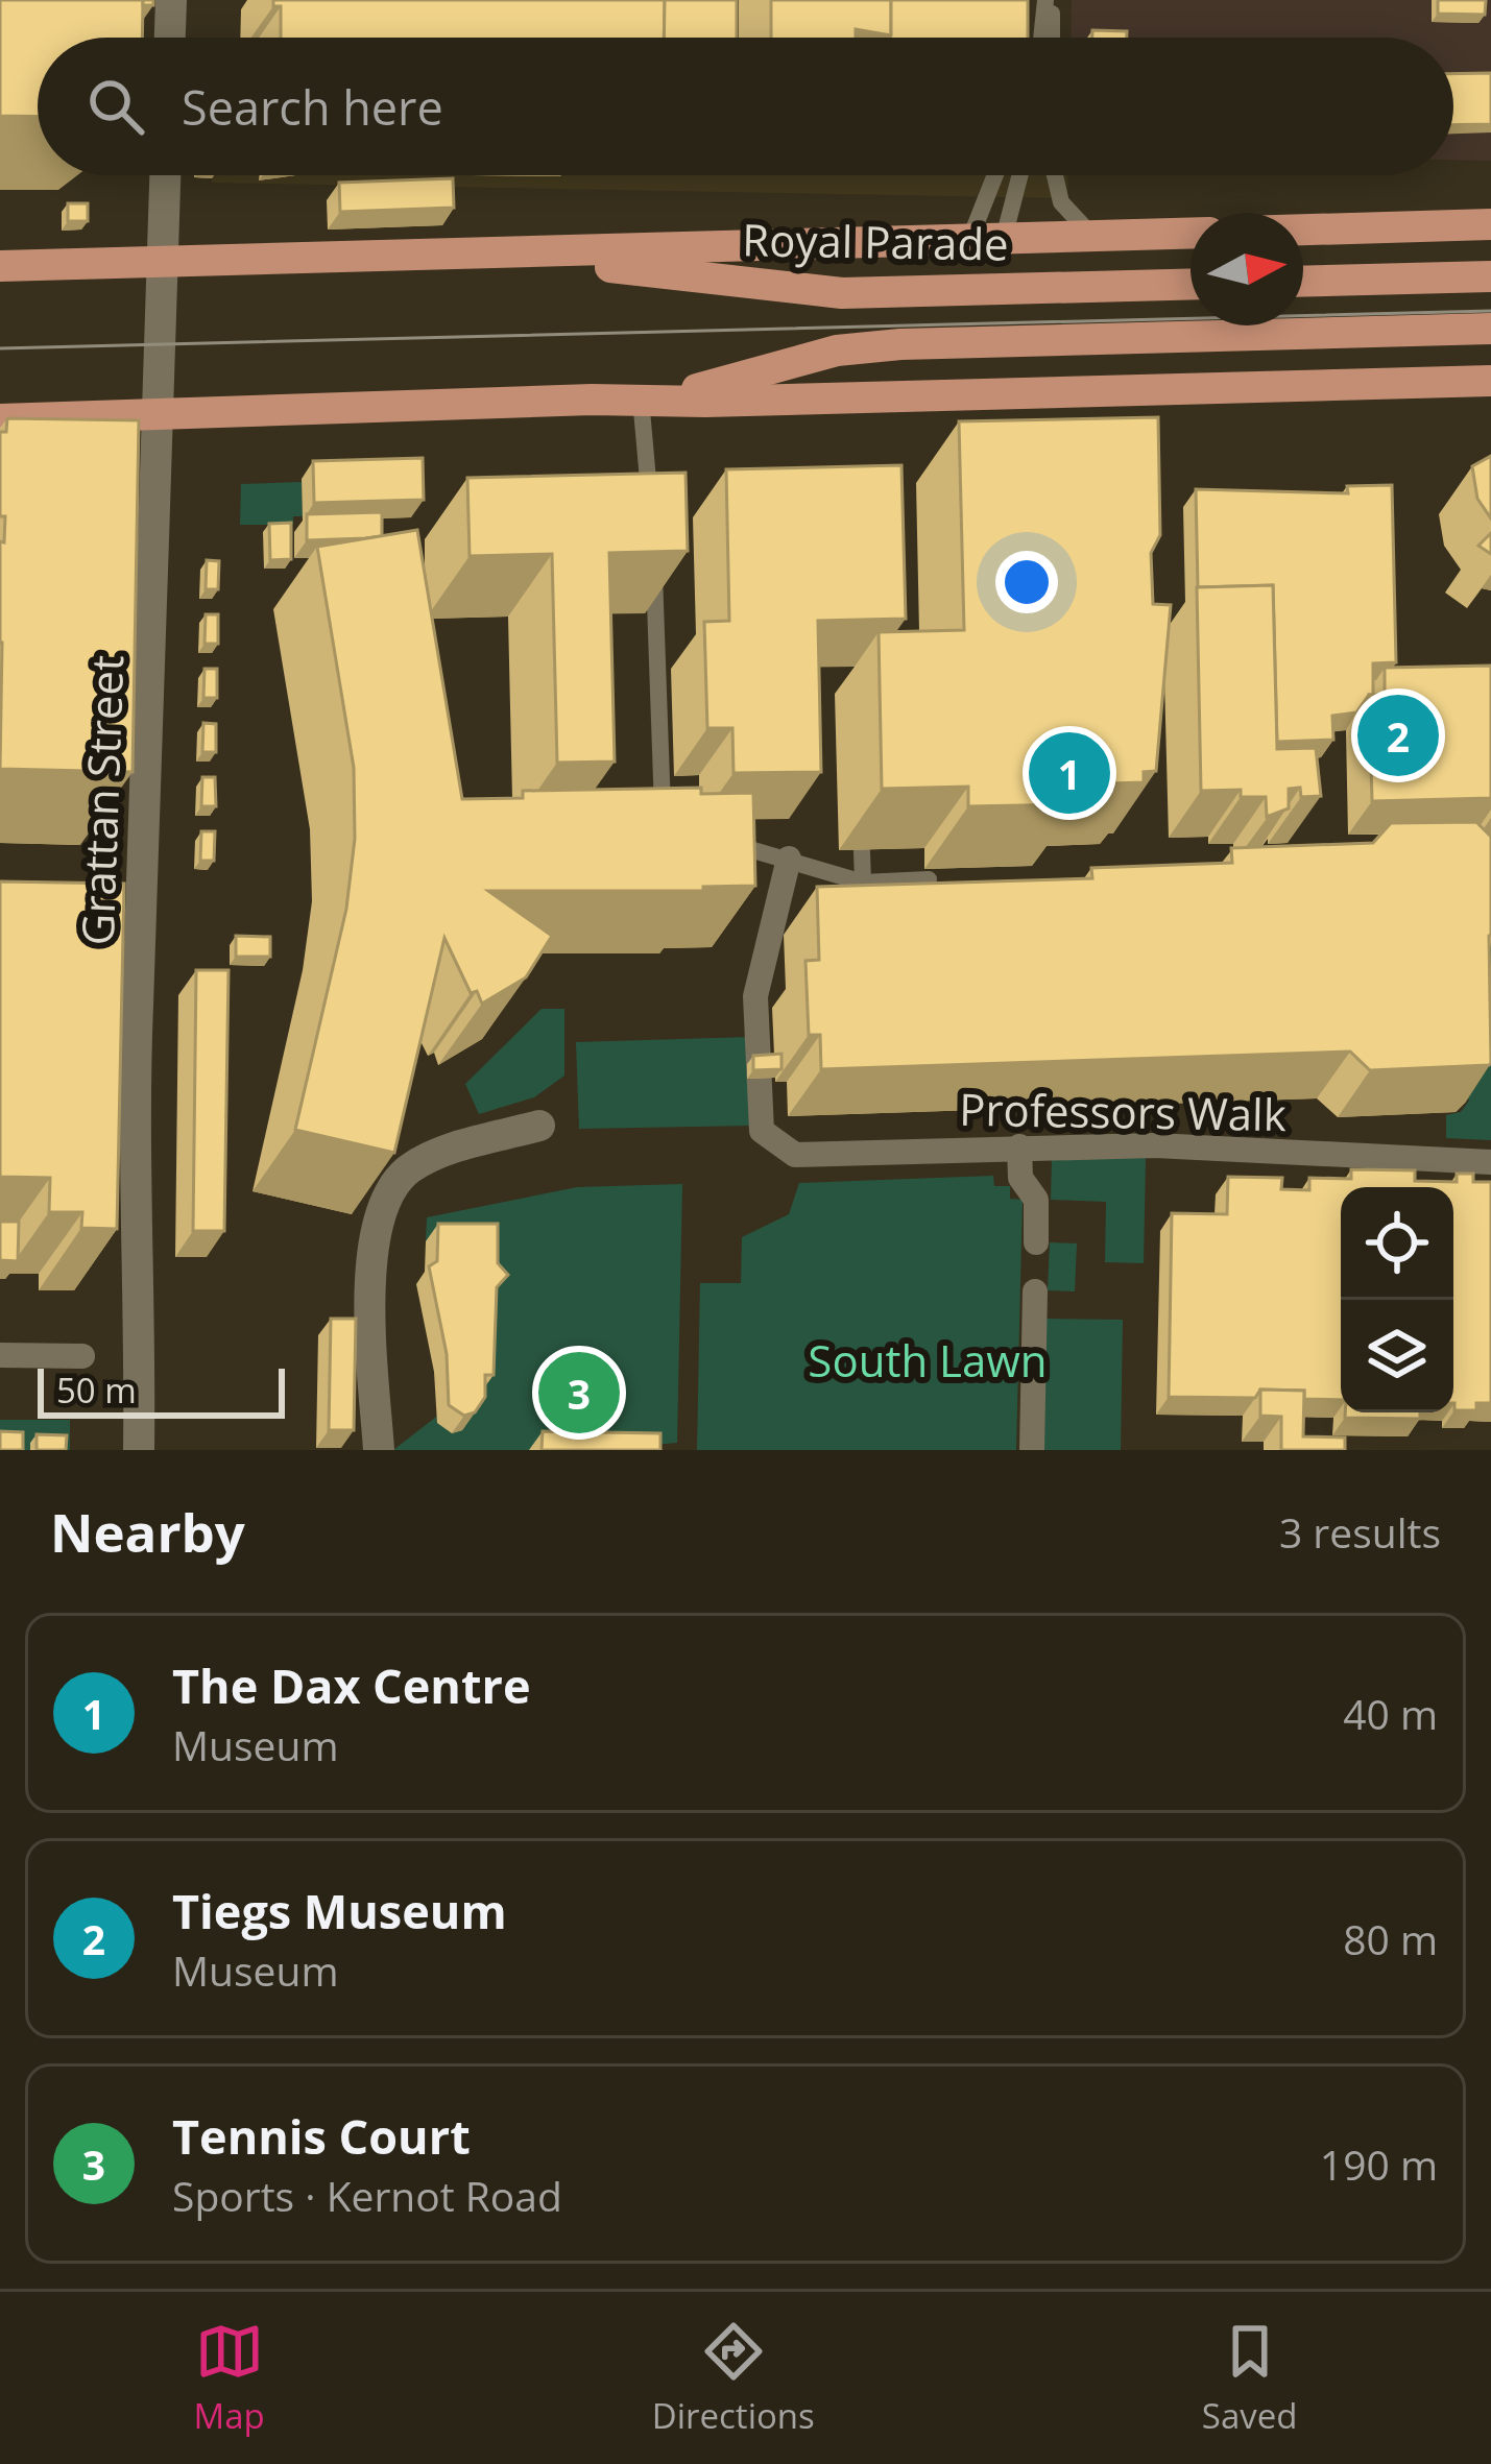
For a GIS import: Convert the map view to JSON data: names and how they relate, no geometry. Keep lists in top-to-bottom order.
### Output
{
  "streets": {
    "main road": ["Royal Parade"],
    "street": ["Grattan Street", "Professors Walk"]
  },
  "crossings": [
    ["Royal Parade", "Grattan Street"]
  ],
  "parks": ["South Lawn"],
  "scale_bar": "50 m",
  "north": "right",
  "page": {
    "search": "Search here",
    "pins": ["2", "1", "3"],
    "scale": "50 m",
    "heading": ["Nearby", "3 results"],
    "list": [
      {
        "mark": "1",
        "name": "The Dax Centre",
        "note": "Museum",
        "value": "40 m"
      },
      {
        "mark": "2",
        "name": "Tiegs Museum",
        "note": "Museum",
        "value": "80 m"
      },
      {
        "mark": "3",
        "name": "Tennis Court",
        "note": "Sports · Kernot Road",
        "value": "190 m"
      }
    ],
    "nav": ["Map", "Directions", "Saved"]
  }
}
